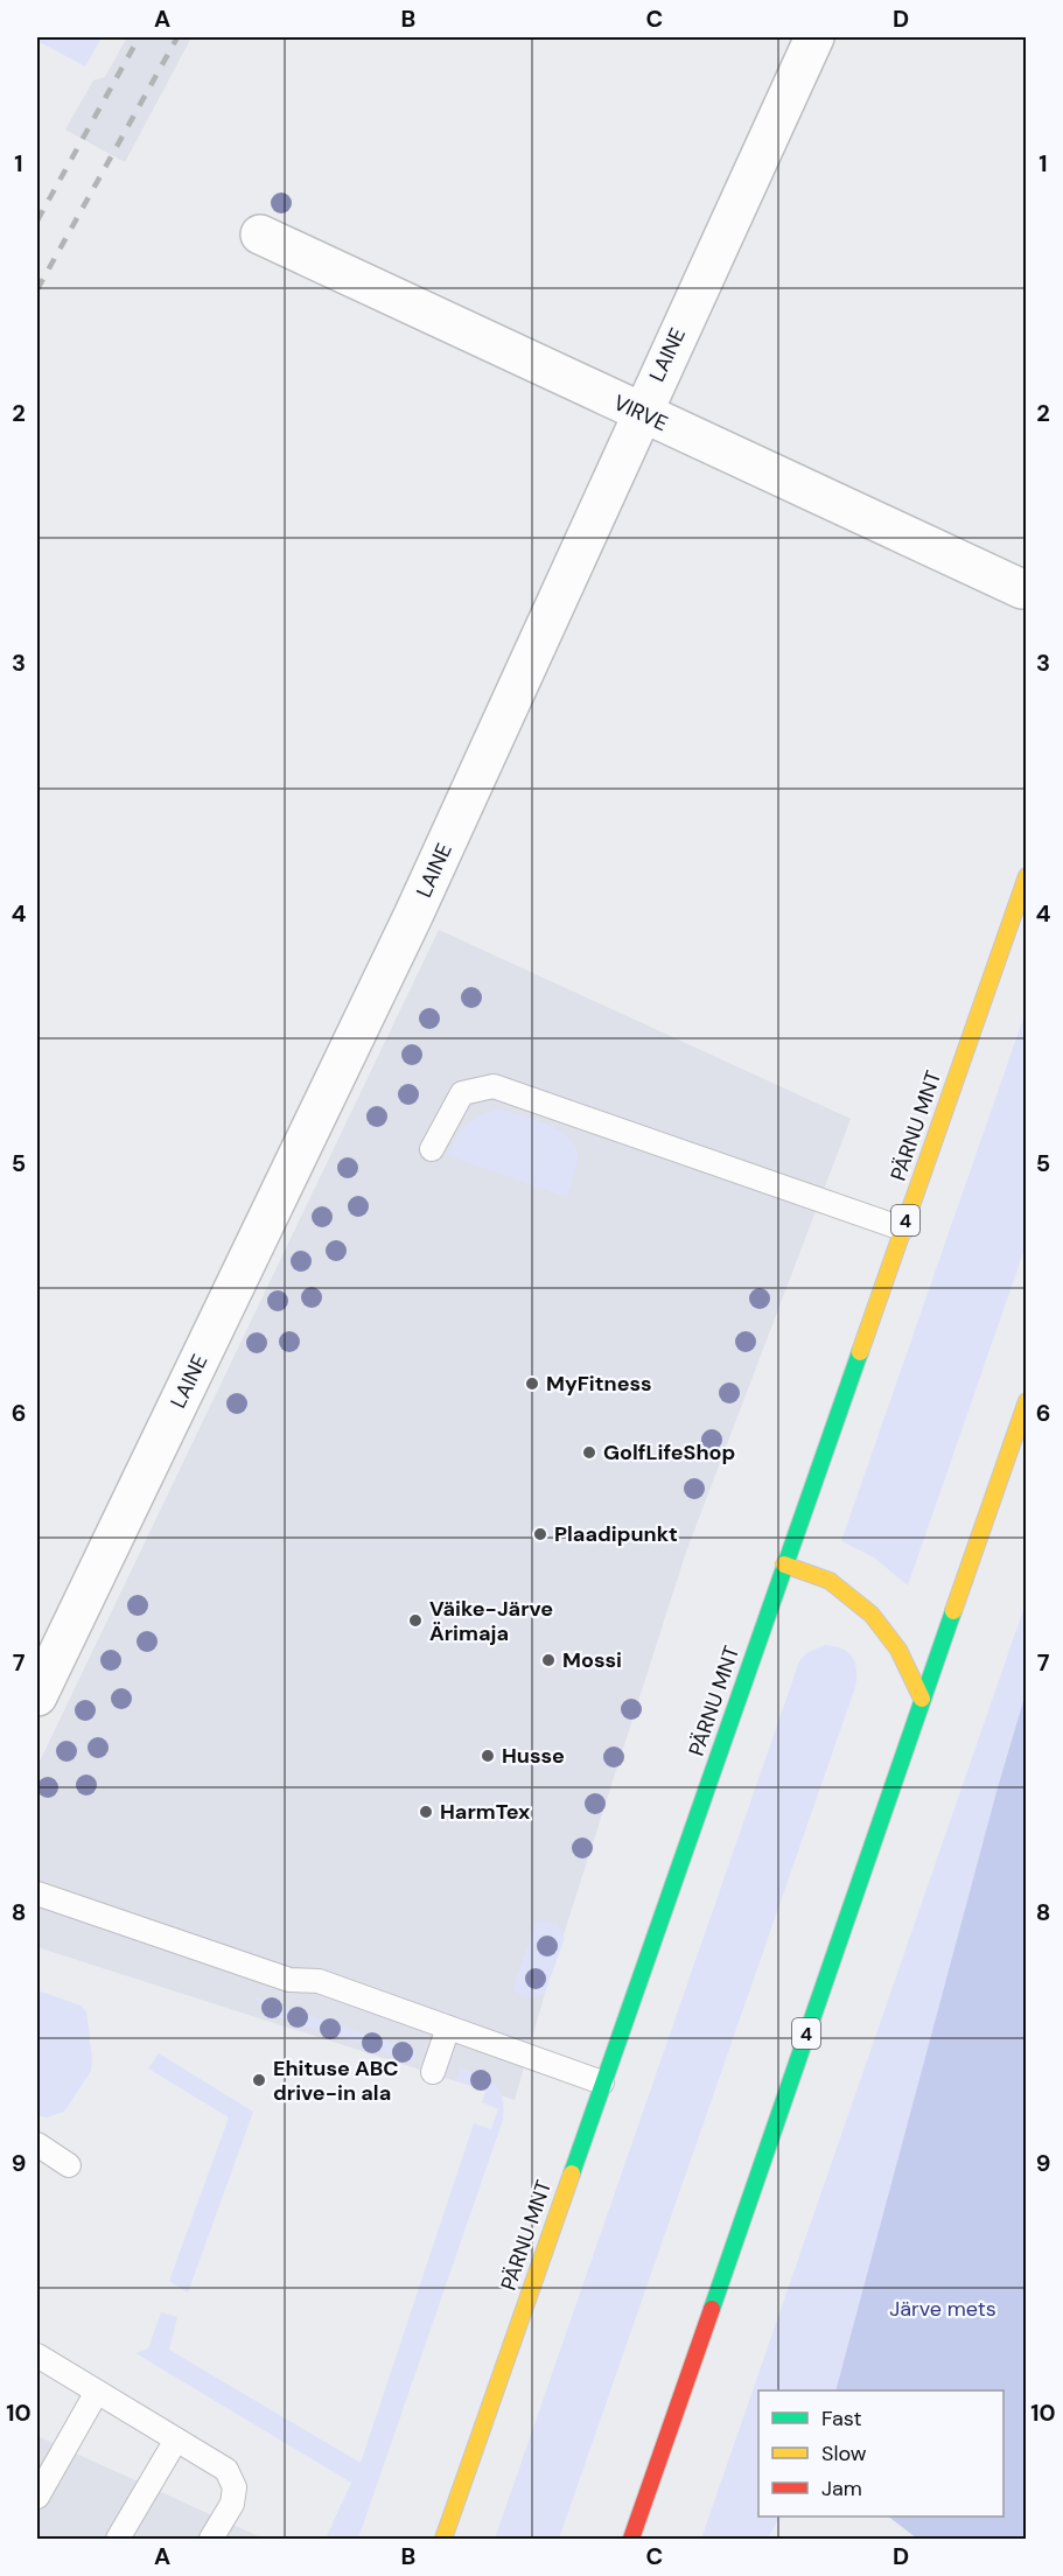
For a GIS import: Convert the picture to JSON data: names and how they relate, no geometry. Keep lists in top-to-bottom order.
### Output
{
  "streets": {
    "highway": ["PÄRNU MNT", "4"],
    "street": ["LAINE", "VIRVE"]
  },
  "crossings": [
    ["LAINE", "VIRVE"]
  ],
  "parks": ["Järve mets"],
  "places": [
    "MyFitness",
    "GolfLifeShop",
    "Plaadipunkt",
    "Väike-Järve Ärimaja",
    "Mossi",
    "Husse",
    "HarmTex",
    "Ehituse ABC drive-in ala"
  ],
  "legend": ["Fast", "Slow", "Jam"],
  "grid": {
    "columns": [
      "A",
      "B",
      "C",
      "D"
    ],
    "rows": [
      "1",
      "2",
      "3",
      "4",
      "5",
      "6",
      "7",
      "8",
      "9",
      "10"
    ]
  }
}
